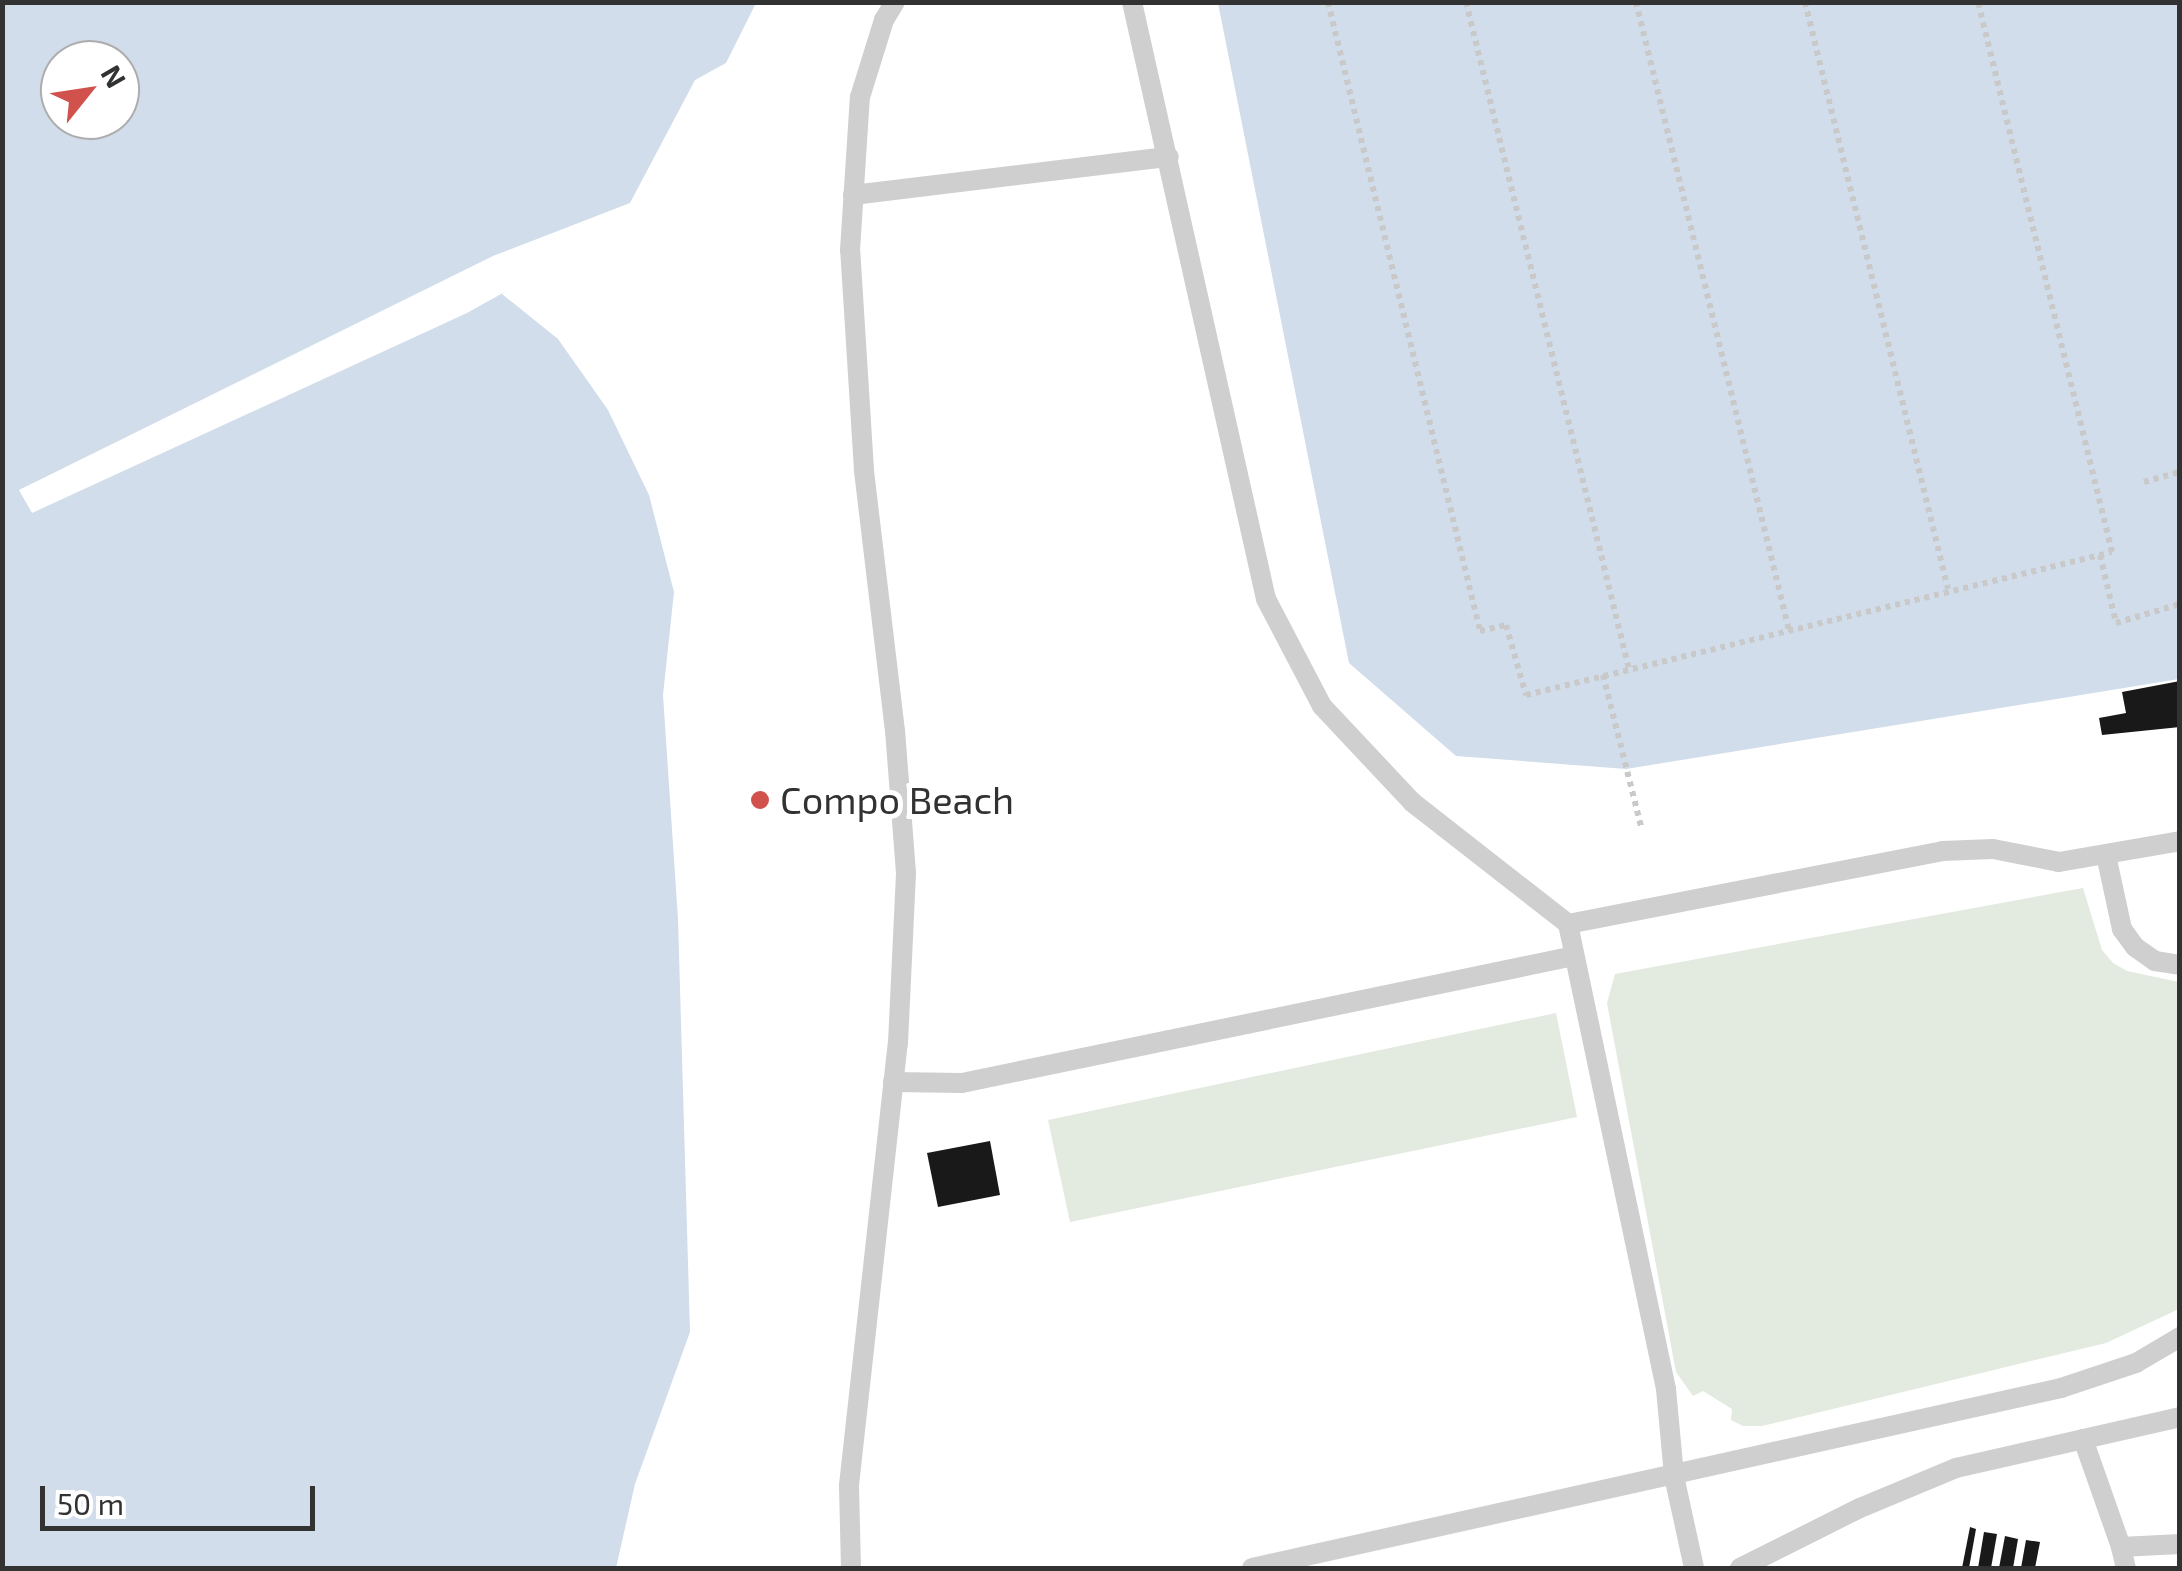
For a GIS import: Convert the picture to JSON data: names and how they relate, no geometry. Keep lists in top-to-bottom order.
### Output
{
  "places": ["Compo Beach"],
  "scale_bar": "50 m",
  "north": "top right"
}
